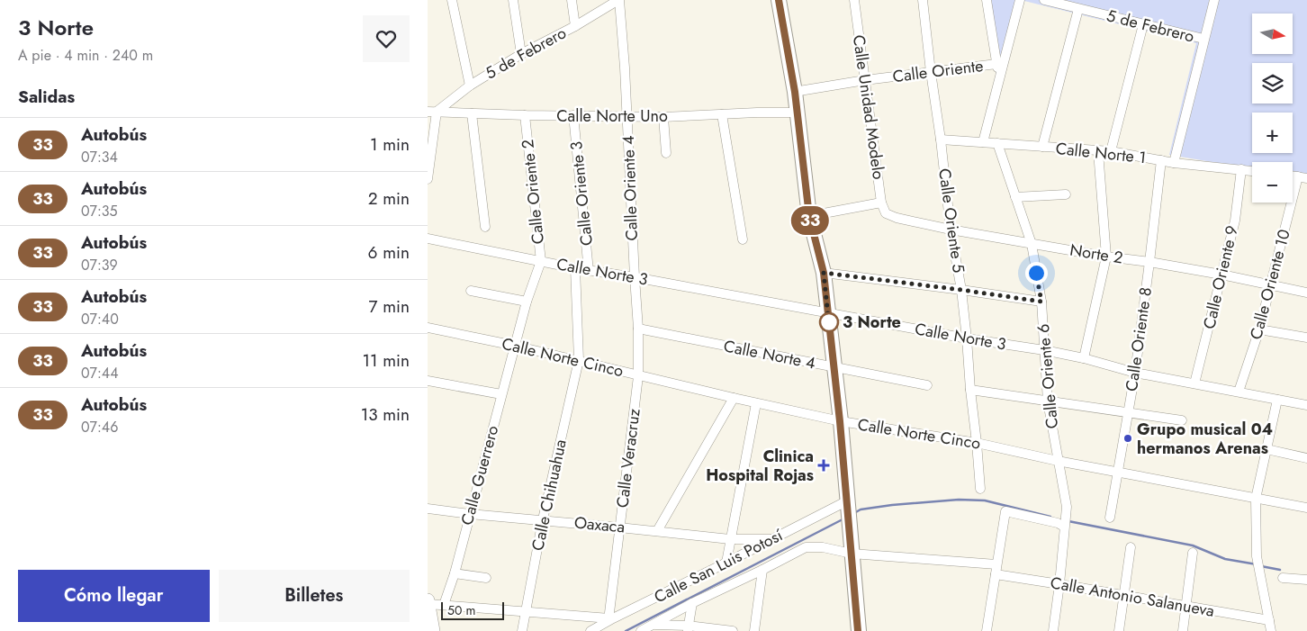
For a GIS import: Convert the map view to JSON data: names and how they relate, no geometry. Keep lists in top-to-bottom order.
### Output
{
  "streets": {
    "street": [
      "5 de Febrero",
      "Calle Oriente",
      "Calle Unidad Modelo",
      "Calle Norte Uno",
      "Calle Norte 1",
      "Calle Oriente 4",
      "Calle Oriente 2",
      "Calle Oriente 3",
      "Calle Oriente 5",
      "Norte 2",
      "Calle Norte 3",
      "Calle Oriente 9",
      "Calle Oriente 10",
      "Calle Oriente 8",
      "Calle Norte 4",
      "Calle Norte Cinco",
      "Calle Oriente 6",
      "Calle Veracruz",
      "Calle Guerrero",
      "Calle Chihuahua",
      "Oaxaca",
      "Calle San Luis Potosí",
      "Calle Antonio Salanueva"
    ]
  },
  "crossings": [
    ["5 de Febrero", "Calle Norte Uno"],
    ["5 de Febrero", "Calle Oriente 4"],
    ["Calle Oriente", "Calle Unidad Modelo"],
    ["Calle Oriente", "Calle Oriente 5"],
    ["Calle Unidad Modelo", "Norte 2"],
    ["Calle Norte Uno", "Calle Oriente 4"],
    ["Calle Norte Uno", "Calle Oriente 2"],
    ["Calle Norte Uno", "Calle Oriente 3"],
    ["Calle Norte 1", "Calle Oriente 5"],
    ["Calle Norte 1", "Calle Oriente 9"],
    ["Calle Norte 1", "Calle Oriente 8"],
    ["Calle Norte 1", "Calle Oriente 6"],
    ["Calle Oriente 4", "Calle Norte 3"],
    ["Calle Oriente 4", "Calle Norte 4"],
    ["Calle Oriente 4", "Calle Norte Cinco"],
    ["Calle Oriente 4", "Calle Veracruz"],
    ["Calle Oriente 2", "Calle Norte 3"],
    ["Calle Oriente 2", "Calle Norte Cinco"],
    ["Calle Oriente 2", "Calle Guerrero"],
    ["Calle Oriente 3", "Calle Norte 3"],
    ["Calle Oriente 5", "Norte 2"],
    ["Calle Oriente 5", "Calle Norte 3"],
    ["Calle Oriente 5", "Calle Norte Cinco"],
    ["Norte 2", "Calle Oriente 9"],
    ["Norte 2", "Calle Oriente 10"],
    ["Norte 2", "Calle Oriente 8"],
    ["Norte 2", "Calle Oriente 6"],
    ["Calle Norte 3", "Calle Oriente 9"],
    ["Calle Norte 3", "Calle Oriente 10"],
    ["Calle Norte 3", "Calle Oriente 8"],
    ["Calle Norte 3", "Calle Oriente 6"],
    ["Calle Norte 3", "Calle Chihuahua"],
    ["Calle Oriente 8", "Calle Norte Cinco"],
    ["Calle Norte Cinco", "Calle Oriente 6"],
    ["Calle Norte Cinco", "Calle Veracruz"],
    ["Calle Norte Cinco", "Calle Guerrero"],
    ["Calle Norte Cinco", "Calle Chihuahua"],
    ["Calle Oriente 6", "Calle Antonio Salanueva"],
    ["Calle Veracruz", "Oaxaca"],
    ["Calle Veracruz", "Calle San Luis Potosí"],
    ["Calle Guerrero", "Oaxaca"],
    ["Calle Chihuahua", "Oaxaca"],
    ["Oaxaca", "Calle San Luis Potosí"]
  ],
  "places": {
    "other": ["3 Norte", "Grupo musical 04 hermanos Arenas"],
    "health": ["Clinica Hospital Rojas"]
  },
  "lines": ["bus line 33"],
  "scale_bar": "50 m",
  "north": "right",
  "page": {
    "heading": [
      ["3 Norte", "A pie · 4 min · 240 m"],
      "Salidas"
    ],
    "on_map": "33",
    "map_buttons": ["+", "−"],
    "list": [
      {
        "mark": "33",
        "name": "Autobús",
        "note": "07:34",
        "value": "1 min"
      },
      {
        "mark": "33",
        "name": "Autobús",
        "note": "07:35",
        "value": "2 min"
      },
      {
        "mark": "33",
        "name": "Autobús",
        "note": "07:39",
        "value": "6 min"
      },
      {
        "mark": "33",
        "name": "Autobús",
        "note": "07:40",
        "value": "7 min"
      },
      {
        "mark": "33",
        "name": "Autobús",
        "note": "07:44",
        "value": "11 min"
      },
      {
        "mark": "33",
        "name": "Autobús",
        "note": "07:46",
        "value": "13 min"
      }
    ],
    "buttons": ["Cómo llegar", "Billetes"],
    "scale": "50 m"
  }
}
